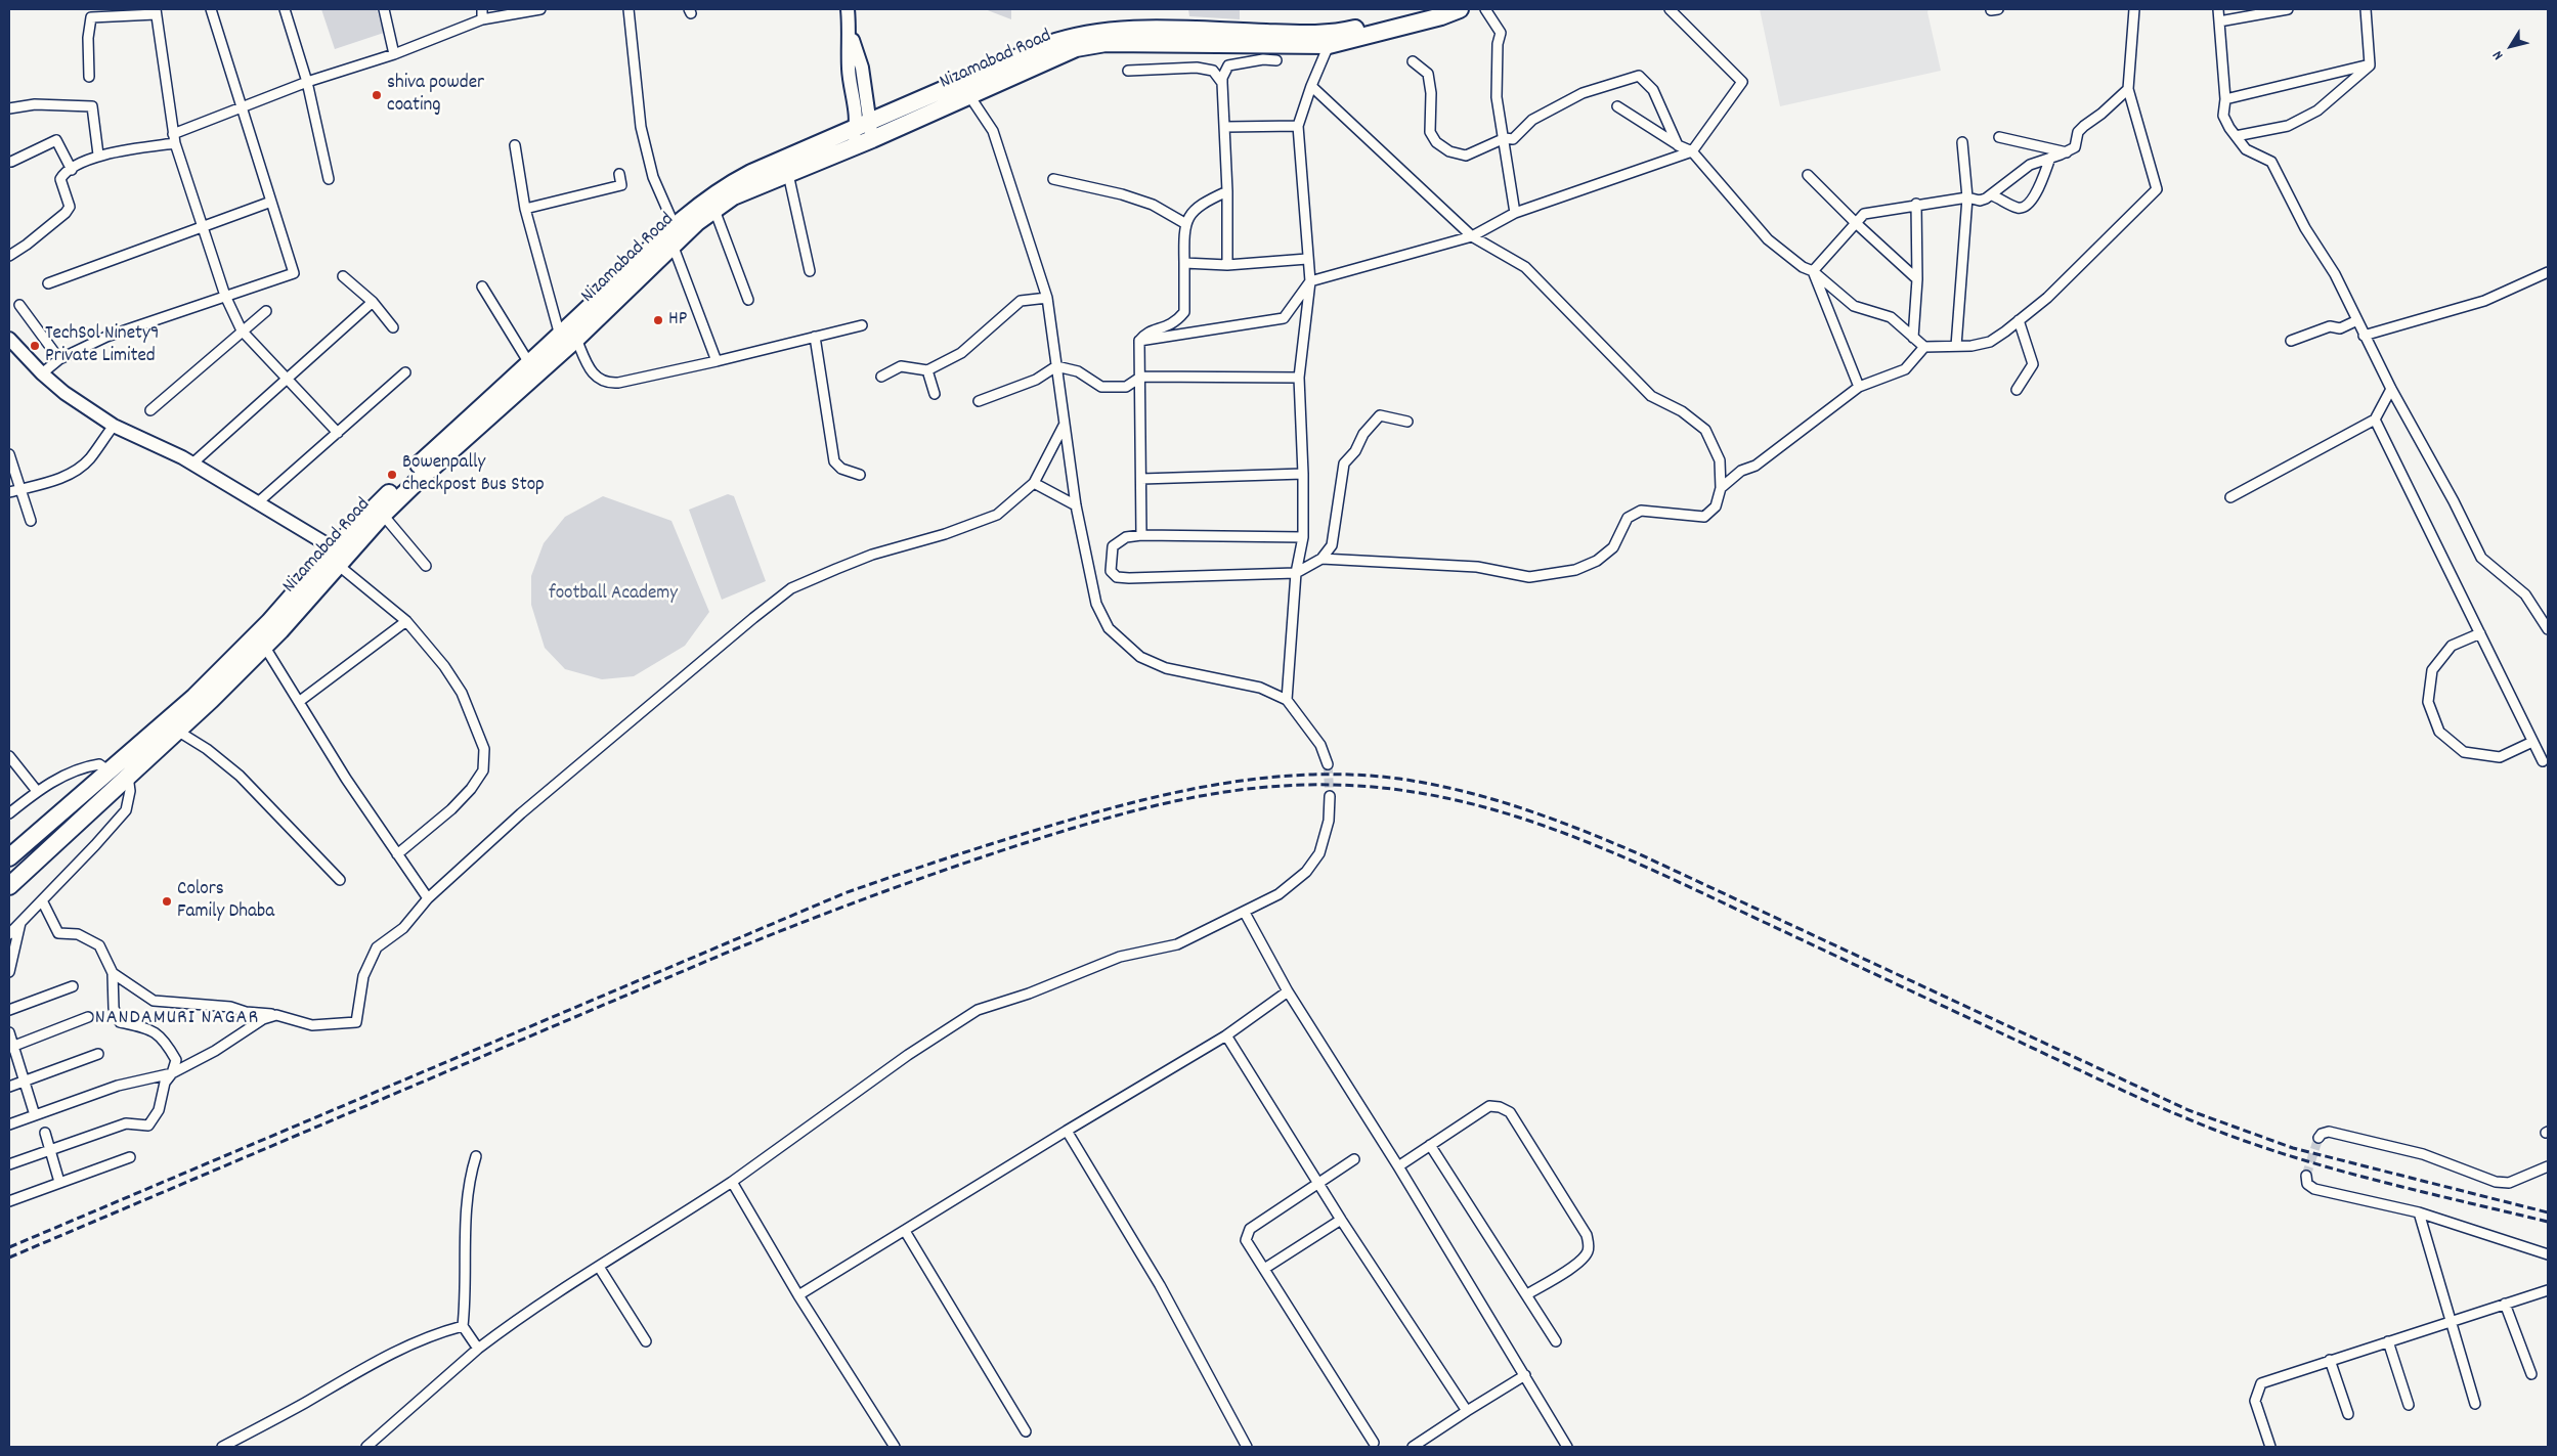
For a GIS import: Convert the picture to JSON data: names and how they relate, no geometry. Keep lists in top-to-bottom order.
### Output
{
  "streets": {
    "highway": ["Nizamabad Road"]
  },
  "districts": ["NANDAMURI NAGAR"],
  "parks": ["football Academy"],
  "places": [
    "shiva powder coating",
    "HP",
    "TechSol Ninety9 Private Limited",
    "Bowenpally checkpost Bus Stop",
    "Colors Family Dhaba"
  ],
  "north": "bottom left"
}
